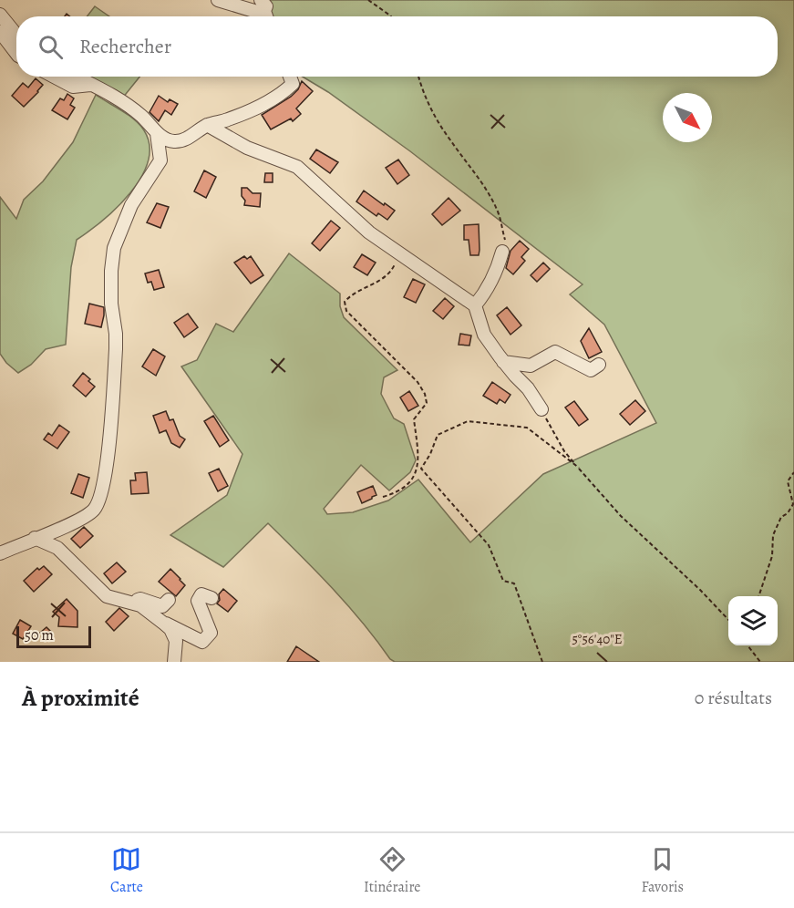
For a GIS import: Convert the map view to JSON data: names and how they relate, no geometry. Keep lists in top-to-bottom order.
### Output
{
  "scale_bar": "50 m",
  "north": "bottom right",
  "page": {
    "search": "Rechercher",
    "scale": "50 m",
    "heading": ["À proximité", "0 résultats"],
    "nav": ["Carte", "Itinéraire", "Favoris"]
  },
  "coordinates": ["5°56'40\"E"]
}
